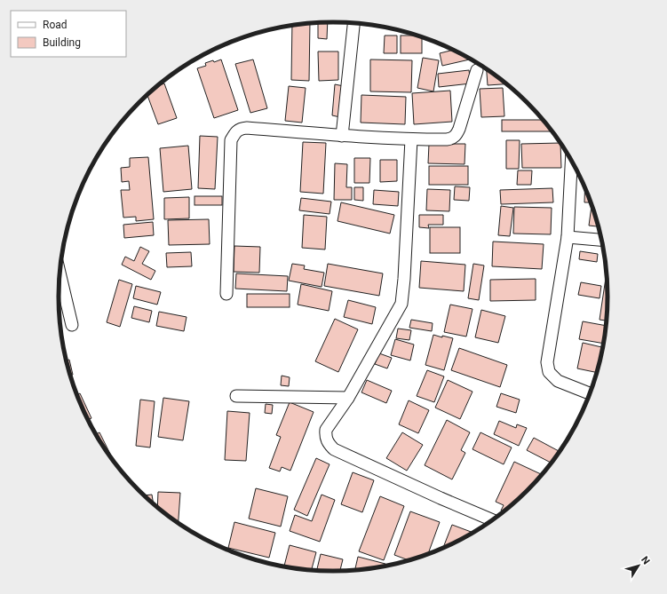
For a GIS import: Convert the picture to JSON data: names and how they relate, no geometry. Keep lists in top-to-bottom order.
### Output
{
  "legend": ["Road", "Building"],
  "north": "top right"
}
